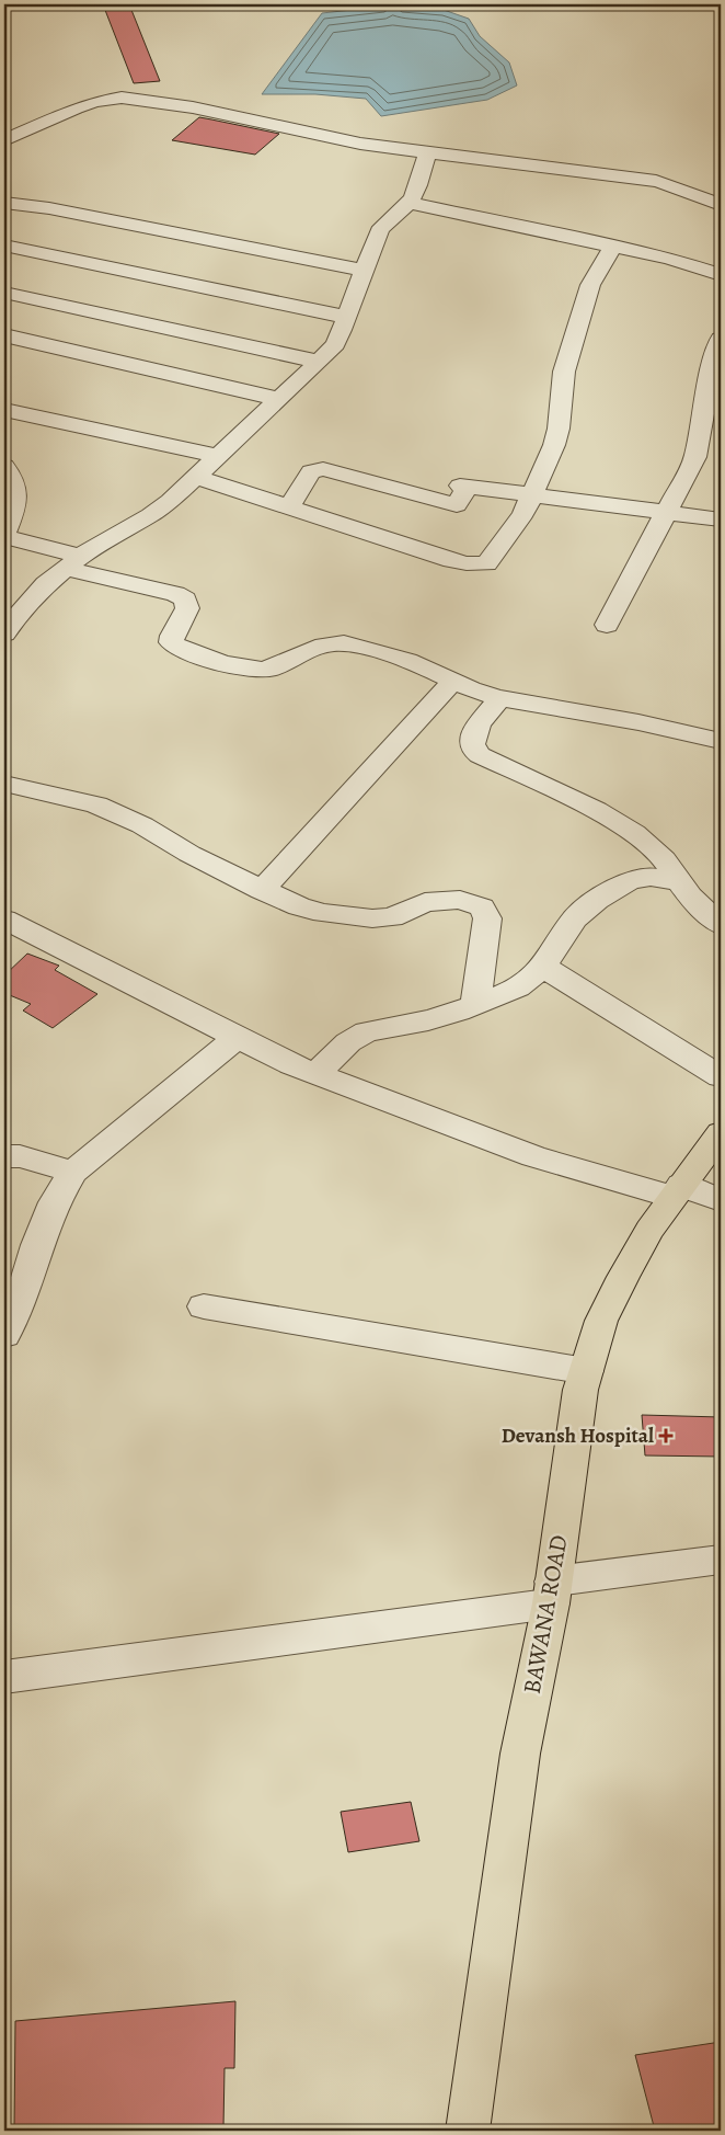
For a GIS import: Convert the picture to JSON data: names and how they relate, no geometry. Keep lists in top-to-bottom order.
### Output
{
  "streets": {
    "main road": ["BAWANA ROAD"]
  },
  "places": {
    "health": ["Devansh Hospital"]
  }
}
